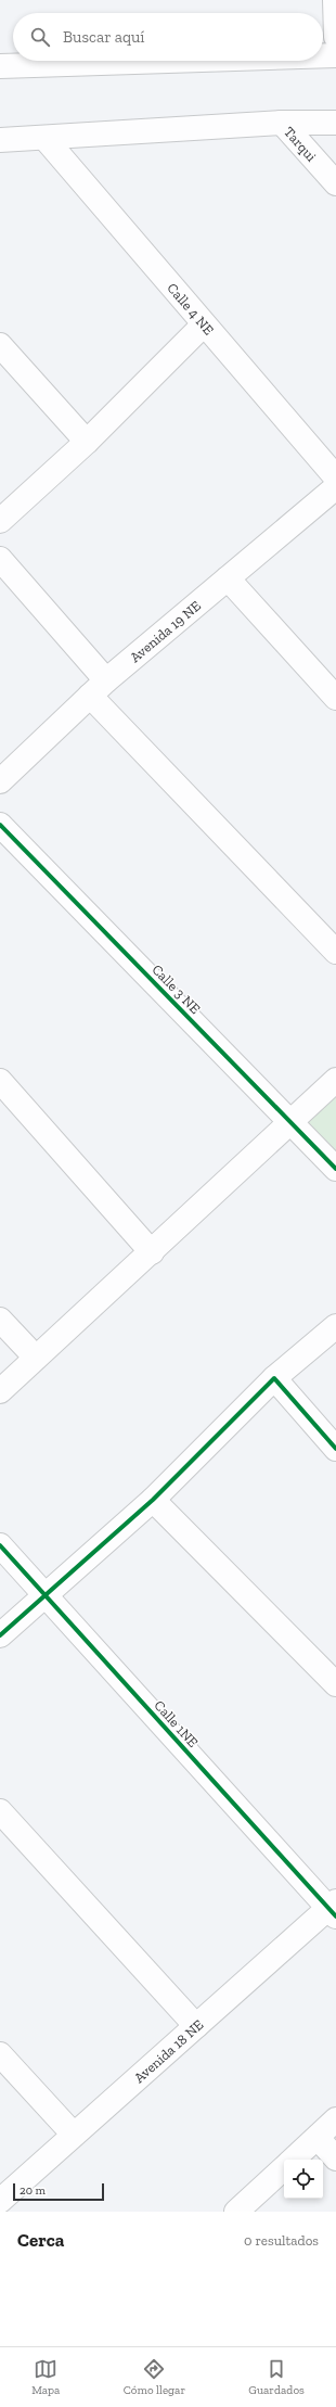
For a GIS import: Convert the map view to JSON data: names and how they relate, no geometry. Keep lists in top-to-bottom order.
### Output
{
  "streets": {
    "street": [
      "Tarqui",
      "Calle 4 NE",
      "Avenida 19 NE",
      "Calle 3 NE",
      "Calle 1NE",
      "Avenida 18 NE"
    ]
  },
  "crossings": [
    ["Calle 1NE", "Avenida 18 NE"]
  ],
  "scale_bar": "20 m",
  "page": {
    "search": "Buscar aquí",
    "scale": "20 m",
    "heading": ["Cerca", "0 resultados"],
    "nav": ["Mapa", "Cómo llegar", "Guardados"]
  }
}
